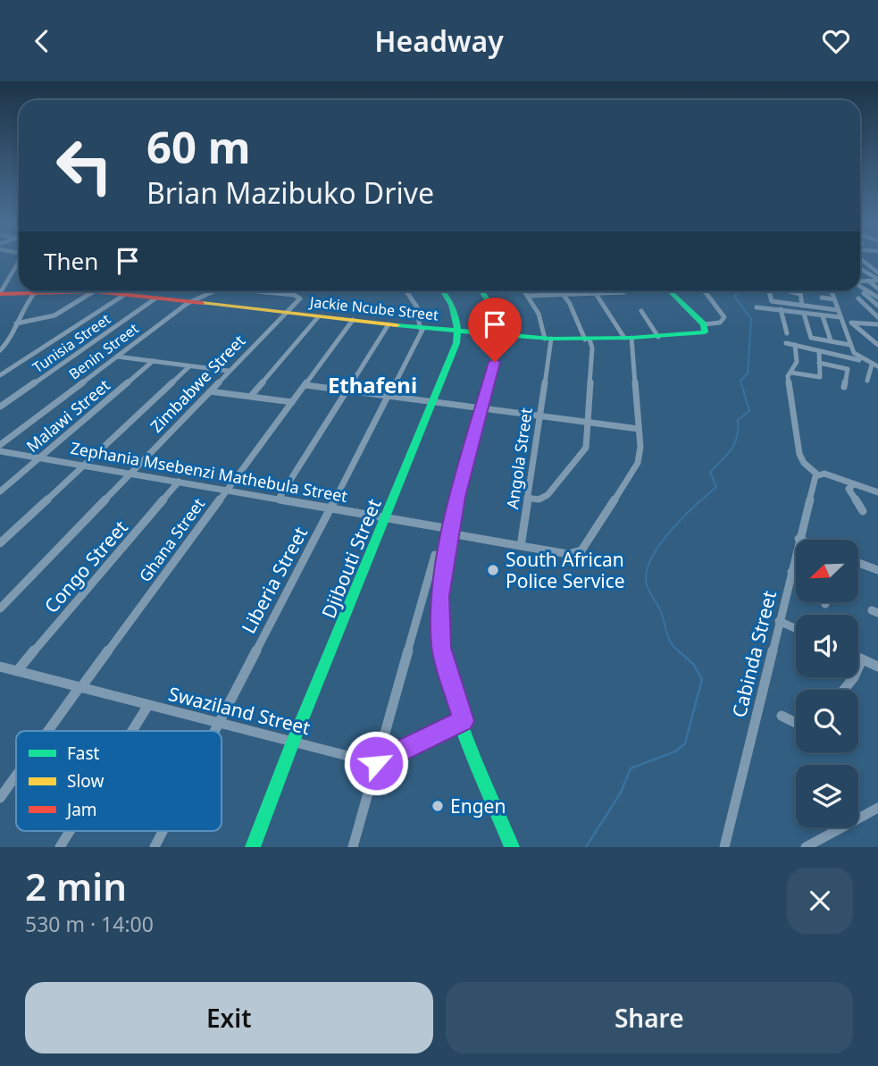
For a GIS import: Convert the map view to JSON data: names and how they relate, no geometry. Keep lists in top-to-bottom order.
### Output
{
  "streets": {
    "street": [
      "Jackie Ncube Street",
      "Tunisia Street",
      "Benin Street",
      "Zimbabwe Street",
      "Malawi Street",
      "Angola Street",
      "Zephania Msebenzi Mathebula Street",
      "Ghana Street",
      "Djibouti Street",
      "Congo Street",
      "Liberia Street",
      "Cabinda Street",
      "Swaziland Street"
    ]
  },
  "crossings": [
    ["Jackie Ncube Street", "Tunisia Street"],
    ["Jackie Ncube Street", "Benin Street"],
    ["Jackie Ncube Street", "Zimbabwe Street"],
    ["Jackie Ncube Street", "Angola Street"],
    ["Jackie Ncube Street", "Ghana Street"],
    ["Jackie Ncube Street", "Djibouti Street"],
    ["Jackie Ncube Street", "Liberia Street"],
    ["Zimbabwe Street", "Zephania Msebenzi Mathebula Street"],
    ["Malawi Street", "Zephania Msebenzi Mathebula Street"],
    ["Zephania Msebenzi Mathebula Street", "Ghana Street"],
    ["Zephania Msebenzi Mathebula Street", "Djibouti Street"],
    ["Zephania Msebenzi Mathebula Street", "Congo Street"],
    ["Zephania Msebenzi Mathebula Street", "Liberia Street"],
    ["Ghana Street", "Swaziland Street"],
    ["Djibouti Street", "Swaziland Street"],
    ["Congo Street", "Swaziland Street"],
    ["Liberia Street", "Swaziland Street"]
  ],
  "districts": ["Ethafeni"],
  "places": ["South African Police Service", "Engen"],
  "legend": ["Fast", "Slow", "Jam"],
  "north": "bottom left",
  "page": {
    "header": "Headway",
    "turn": ["60 m", "Brian Mazibuko Drive"],
    "then": "Then",
    "heading": ["2 min", "530 m · 14:00"],
    "buttons": ["Exit", "Share"]
  }
}
